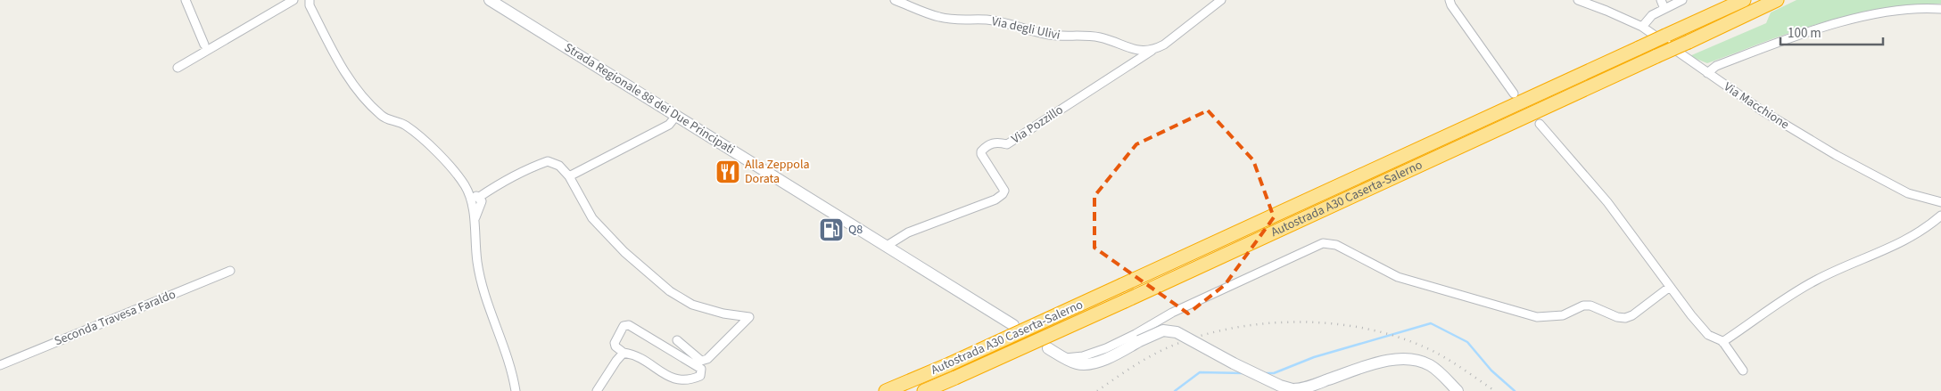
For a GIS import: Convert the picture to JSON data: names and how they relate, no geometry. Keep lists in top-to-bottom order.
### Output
{
  "streets": {
    "highway": ["Autostrada A30 Caserta-Salerno"],
    "main road": ["Strada Regionale 88 dei Due Principati"],
    "street": [
      "Via degli Ulivi",
      "Via Macchione",
      "Via Pozzillo",
      "Seconda Travesa Faraldo"
    ]
  },
  "crossings": [
    ["Via degli Ulivi", "Via Pozzillo"],
    ["Strada Regionale 88 dei Due Principati", "Via Pozzillo"]
  ],
  "places": {
    "restaurant": ["Alla Zeppola Dorata"],
    "fuel station": ["Q8"]
  },
  "scale_bar": "100 m"
}
